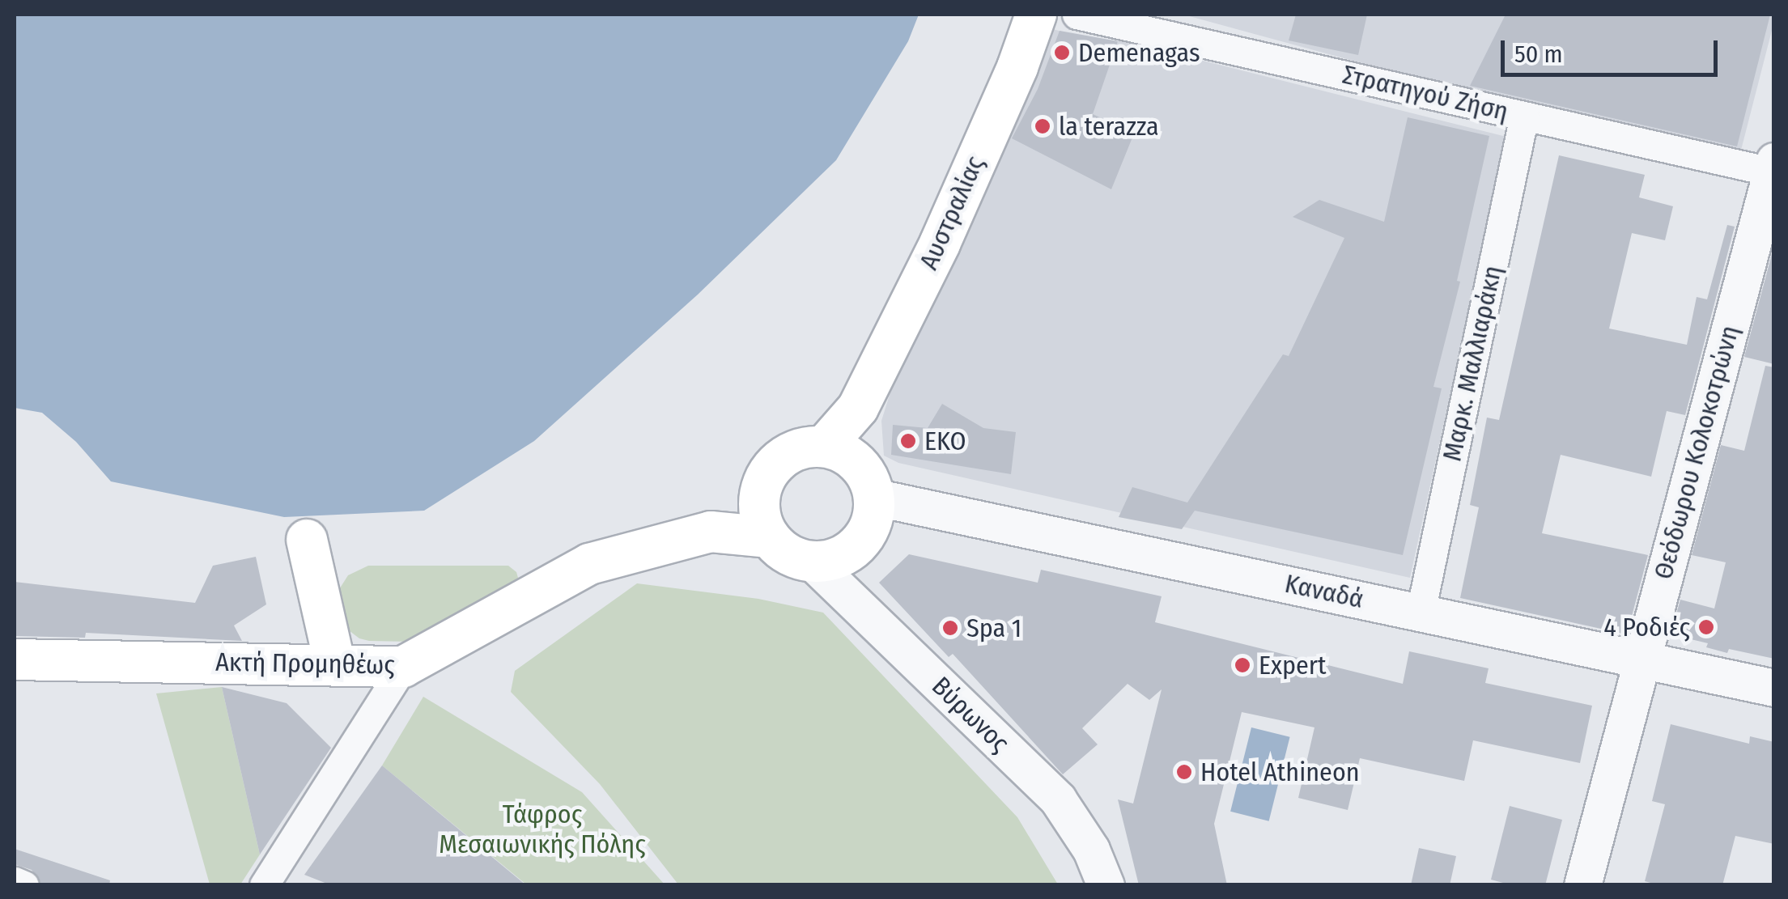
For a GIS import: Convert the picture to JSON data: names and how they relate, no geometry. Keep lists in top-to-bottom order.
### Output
{
  "streets": {
    "main road": ["Αυστραλίας", "Ακτή Προμηθέως"],
    "street": [
      "Στρατηγού Ζήση",
      "Μαρκ. Μαλλιαράκη",
      "Θεόδωρου Κολοκοτρώνη",
      "Καναδά",
      "Βύρωνος"
    ]
  },
  "crossings": [
    ["Στρατηγού Ζήση", "Μαρκ. Μαλλιαράκη"],
    ["Στρατηγού Ζήση", "Θεόδωρου Κολοκοτρώνη"],
    ["Αυστραλίας", "Καναδά"],
    ["Αυστραλίας", "Ακτή Προμηθέως"],
    ["Αυστραλίας", "Βύρωνος"],
    ["Μαρκ. Μαλλιαράκη", "Καναδά"],
    ["Θεόδωρου Κολοκοτρώνη", "Καναδά"],
    ["Καναδά", "Ακτή Προμηθέως"],
    ["Καναδά", "Βύρωνος"],
    ["Ακτή Προμηθέως", "Βύρωνος"]
  ],
  "parks": ["Τάφρος Μεσαιωνικής Πόλης"],
  "places": [
    "Demenagas",
    "la terazza",
    "EKO",
    "4 Ροδιές",
    "Spa 1",
    "Expert",
    "Hotel Athineon"
  ],
  "scale_bar": "50 m"
}
